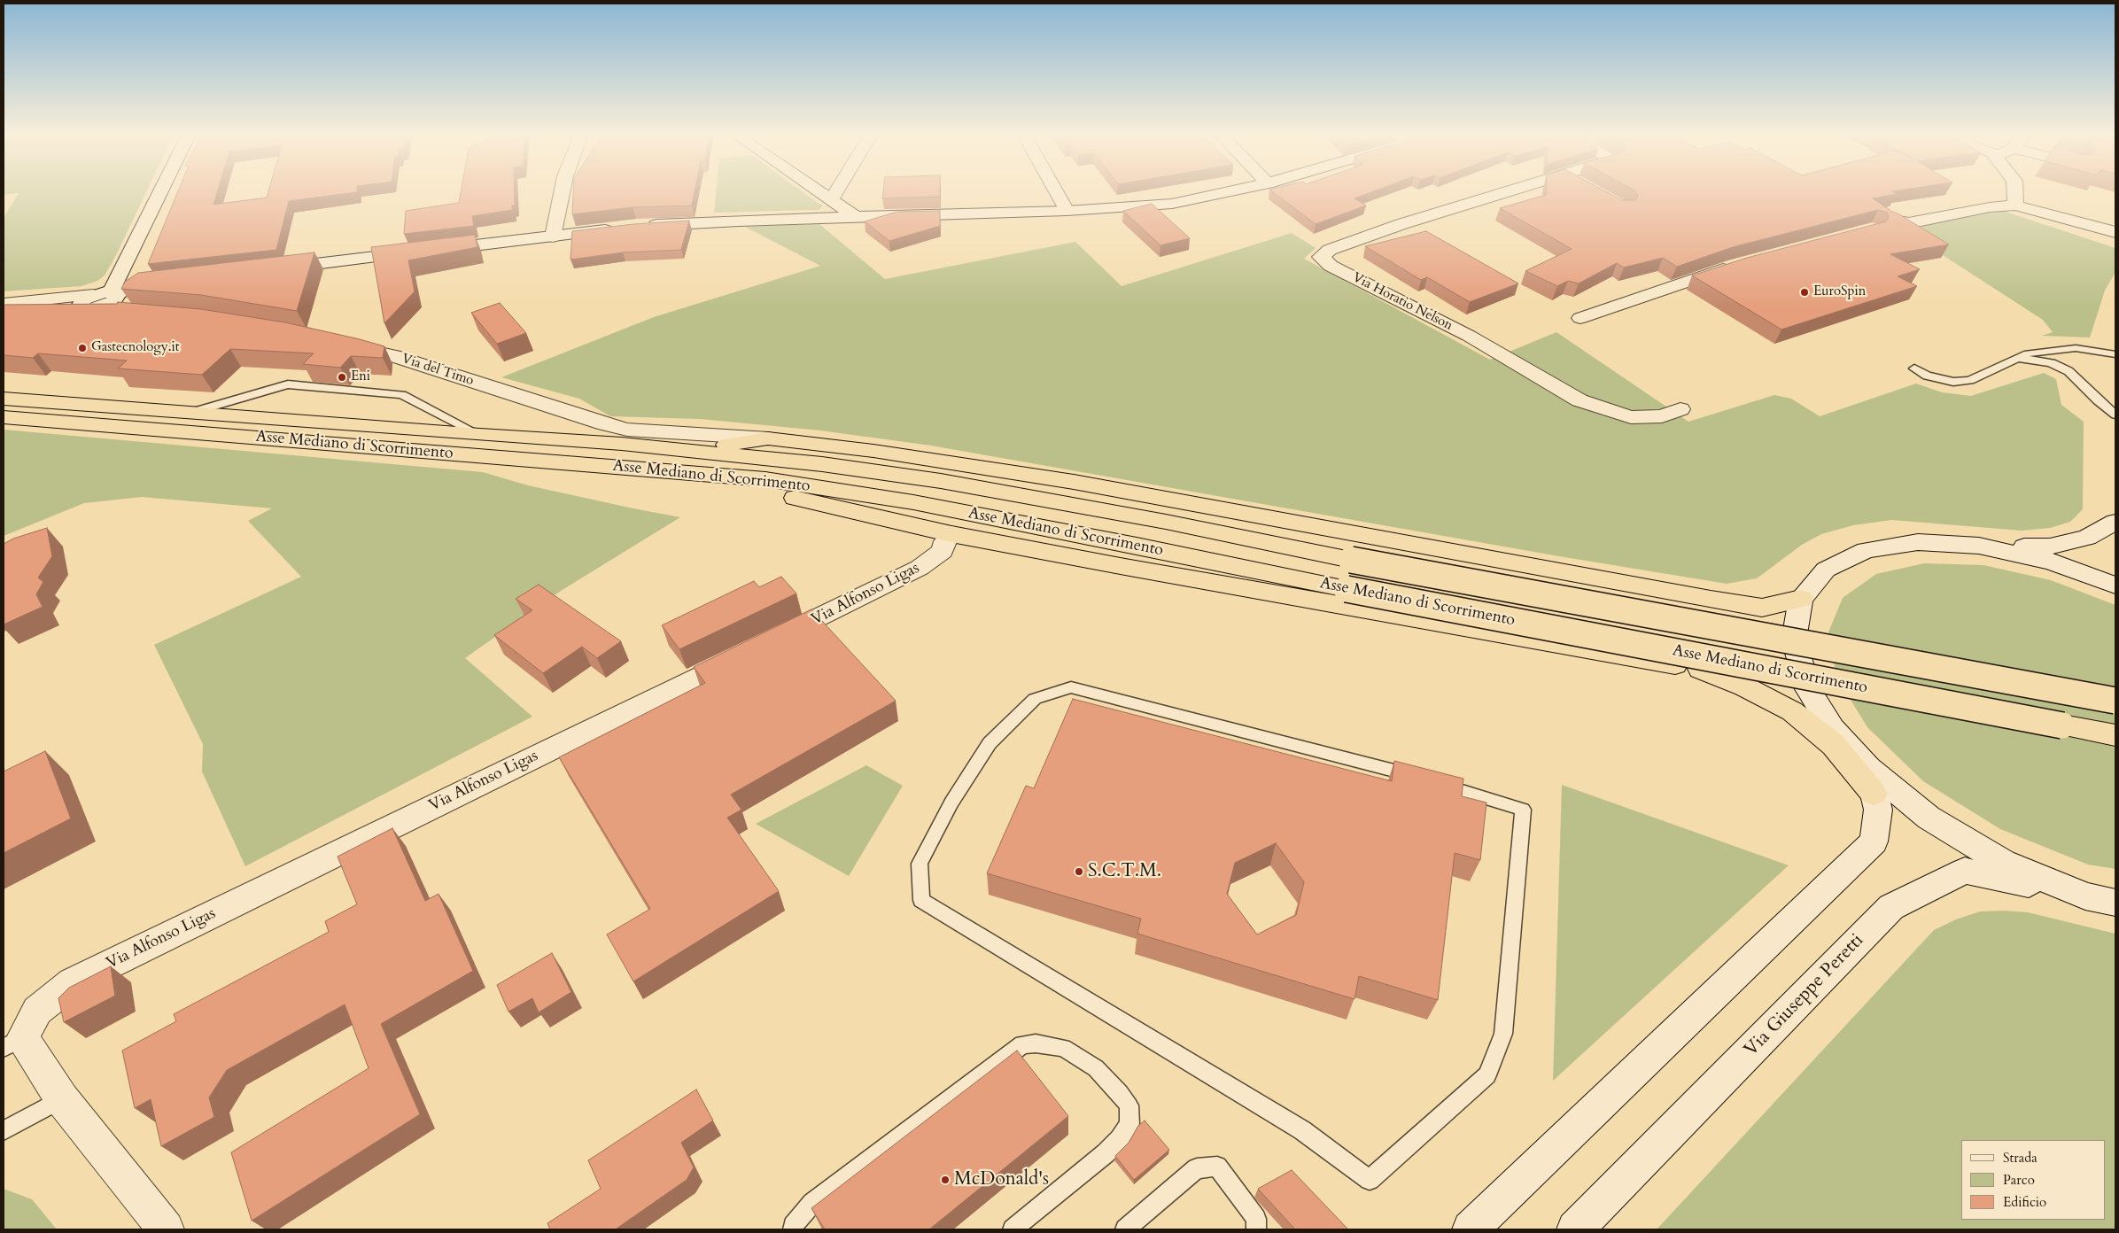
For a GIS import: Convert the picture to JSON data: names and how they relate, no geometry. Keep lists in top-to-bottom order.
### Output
{
  "streets": {
    "highway": ["Asse Mediano di Scorrimento"],
    "street": [
      "Via Horatio Nelson",
      "Via del Timo",
      "Via Alfonso Ligas",
      "Via Giuseppe Peretti"
    ]
  },
  "places": [
    "EuroSpin",
    "Gastecnology.it",
    "Eni",
    "S.C.T.M.",
    "McDonald's"
  ],
  "legend": ["Strada", "Parco", "Edificio"]
}
